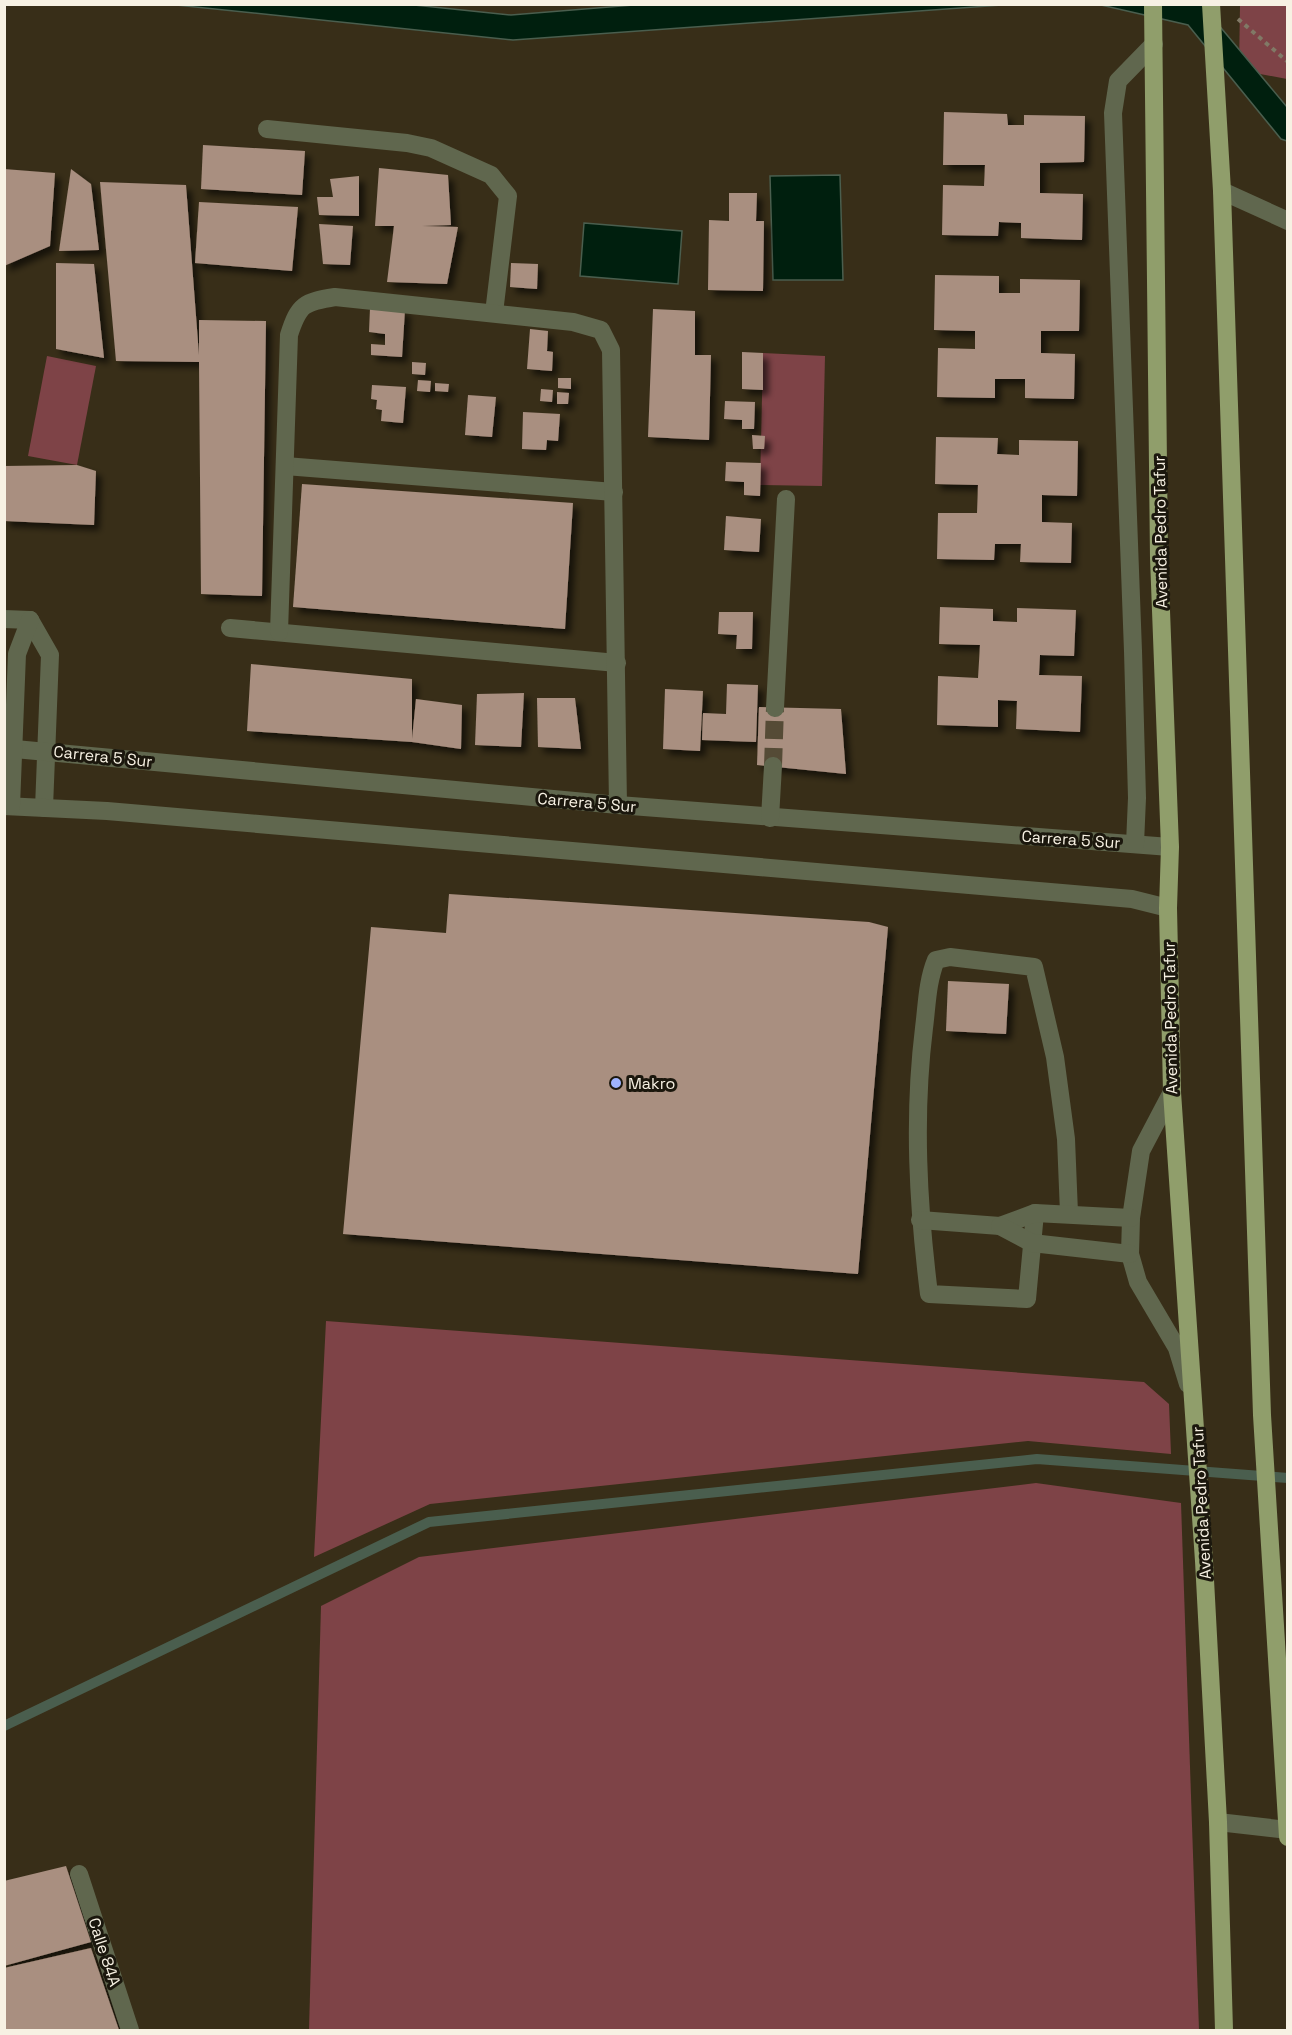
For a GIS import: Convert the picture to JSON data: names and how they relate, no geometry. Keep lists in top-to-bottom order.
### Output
{
  "streets": {
    "main road": ["Avenida Pedro Tafur"],
    "street": ["Carrera 5 Sur", "Calle 84A"]
  },
  "crossings": [
    ["Avenida Pedro Tafur", "Carrera 5 Sur"]
  ],
  "places": ["Makro"]
}
